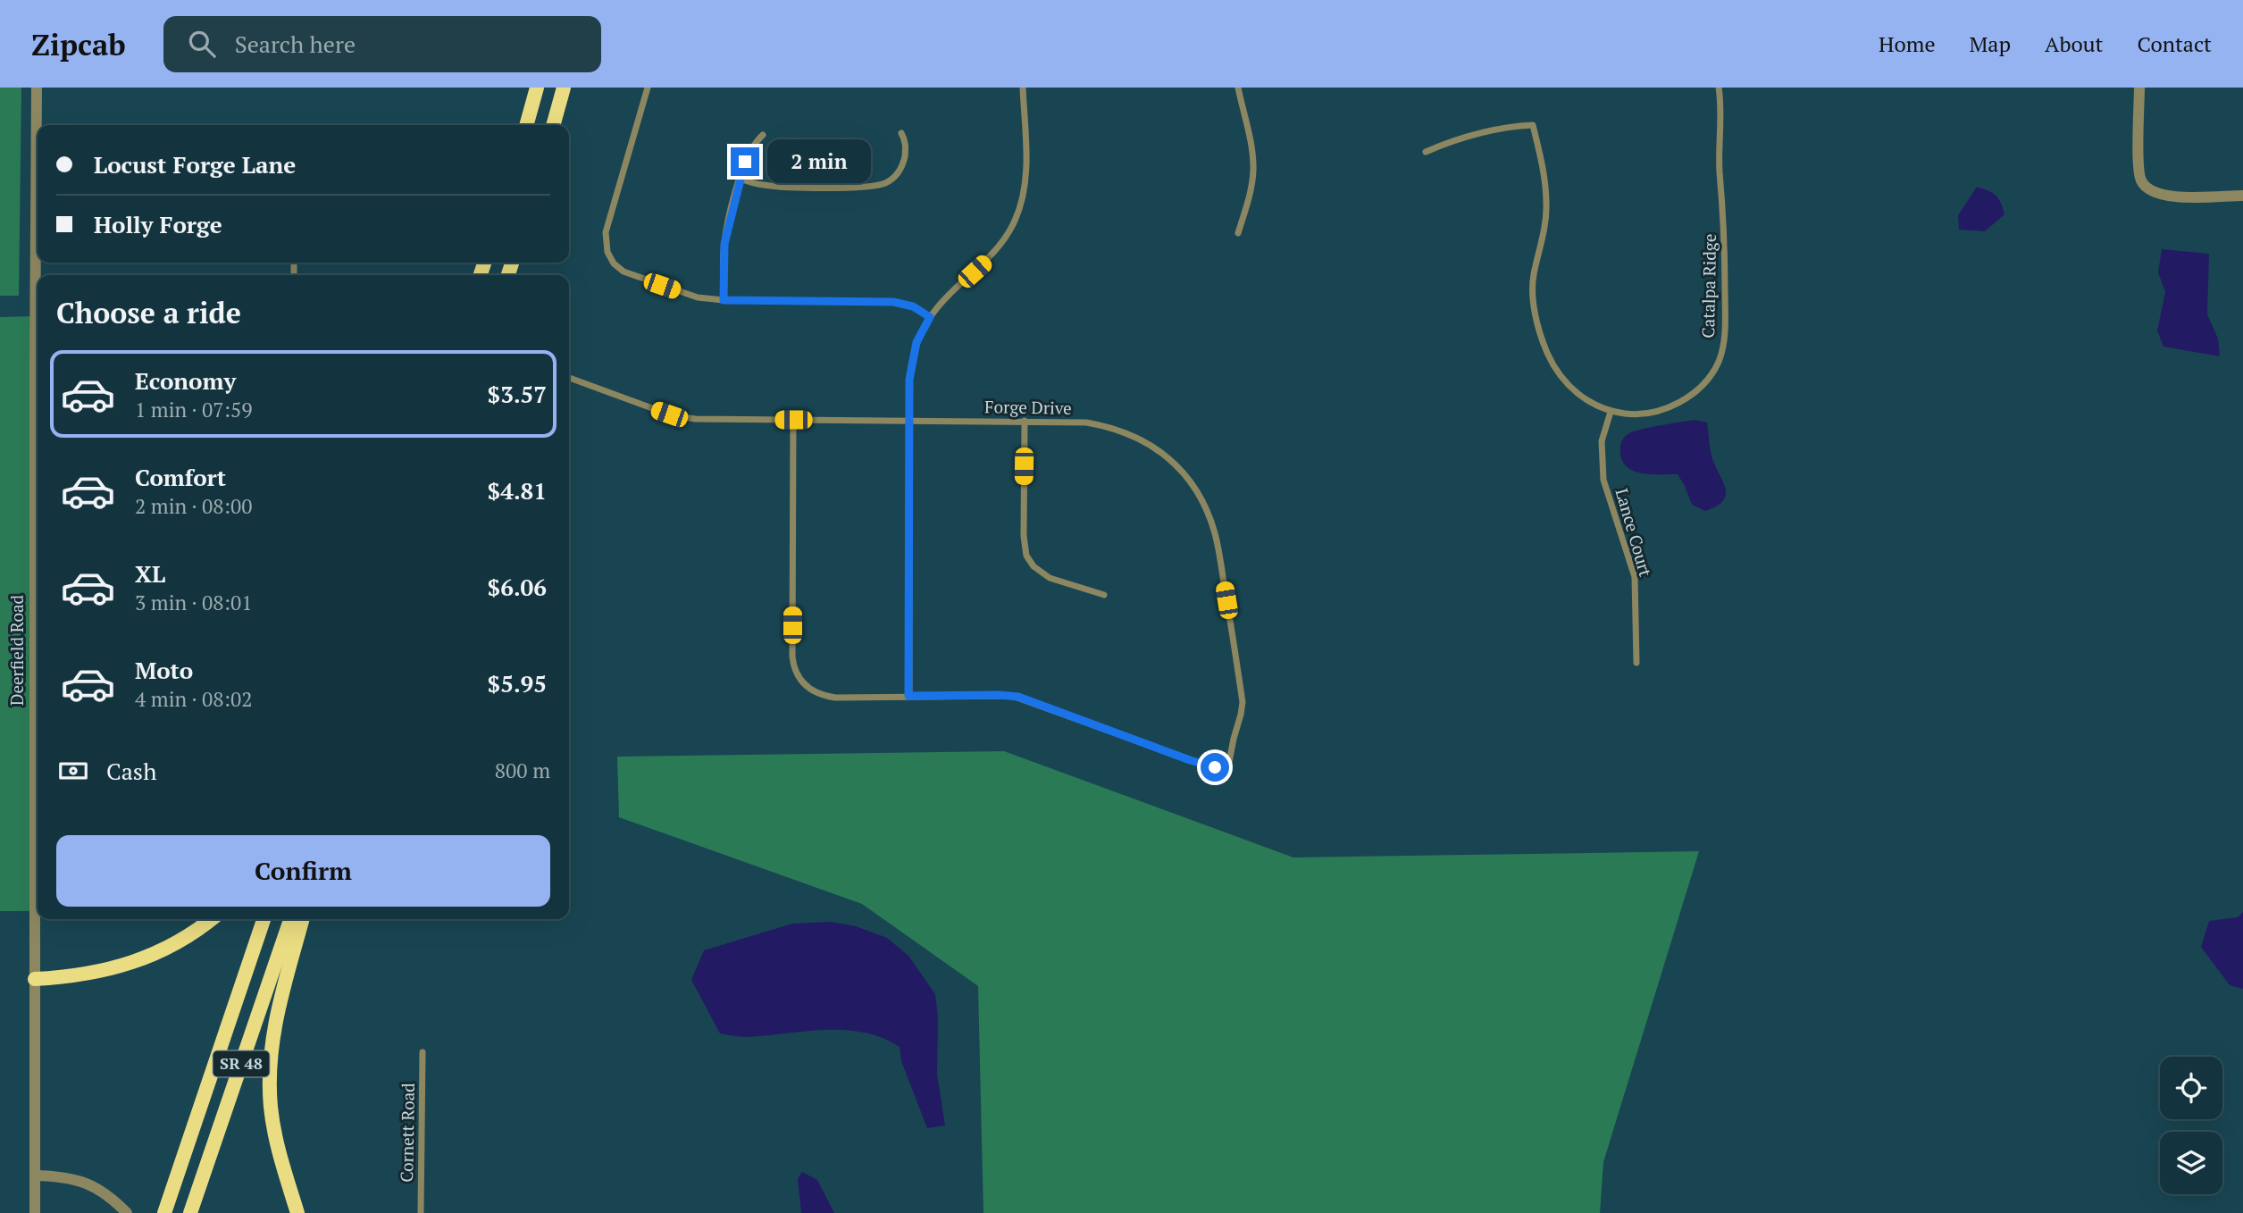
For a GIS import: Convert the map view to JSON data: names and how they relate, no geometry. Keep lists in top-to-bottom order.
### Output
{
  "streets": {
    "highway": ["SR 48"],
    "street": [
      "Catalpa Ridge",
      "Forge Drive",
      "Lance Court",
      "Deerfield Road",
      "Cornett Road"
    ]
  },
  "crossings": [
    ["Catalpa Ridge", "Lance Court"]
  ],
  "page": {
    "header": "Zipcab",
    "search": "Search here",
    "nav": [
      "Home",
      "Map",
      "About",
      "Contact"
    ],
    "banner": ["Locust Forge Lane", "Holly Forge"],
    "bubble": "2 min",
    "heading": "Choose a ride",
    "list": [
      {
        "name": "Economy",
        "note": "1 min · 07:59",
        "value": "$3.57"
      },
      {
        "name": "Comfort",
        "note": "2 min · 08:00",
        "value": "$4.81"
      },
      {
        "name": "XL",
        "note": "3 min · 08:01",
        "value": "$6.06"
      },
      {
        "name": "Moto",
        "note": "4 min · 08:02",
        "value": "$5.95"
      }
    ],
    "pay": ["Cash", "800 m"],
    "buttons": "Confirm"
  }
}
